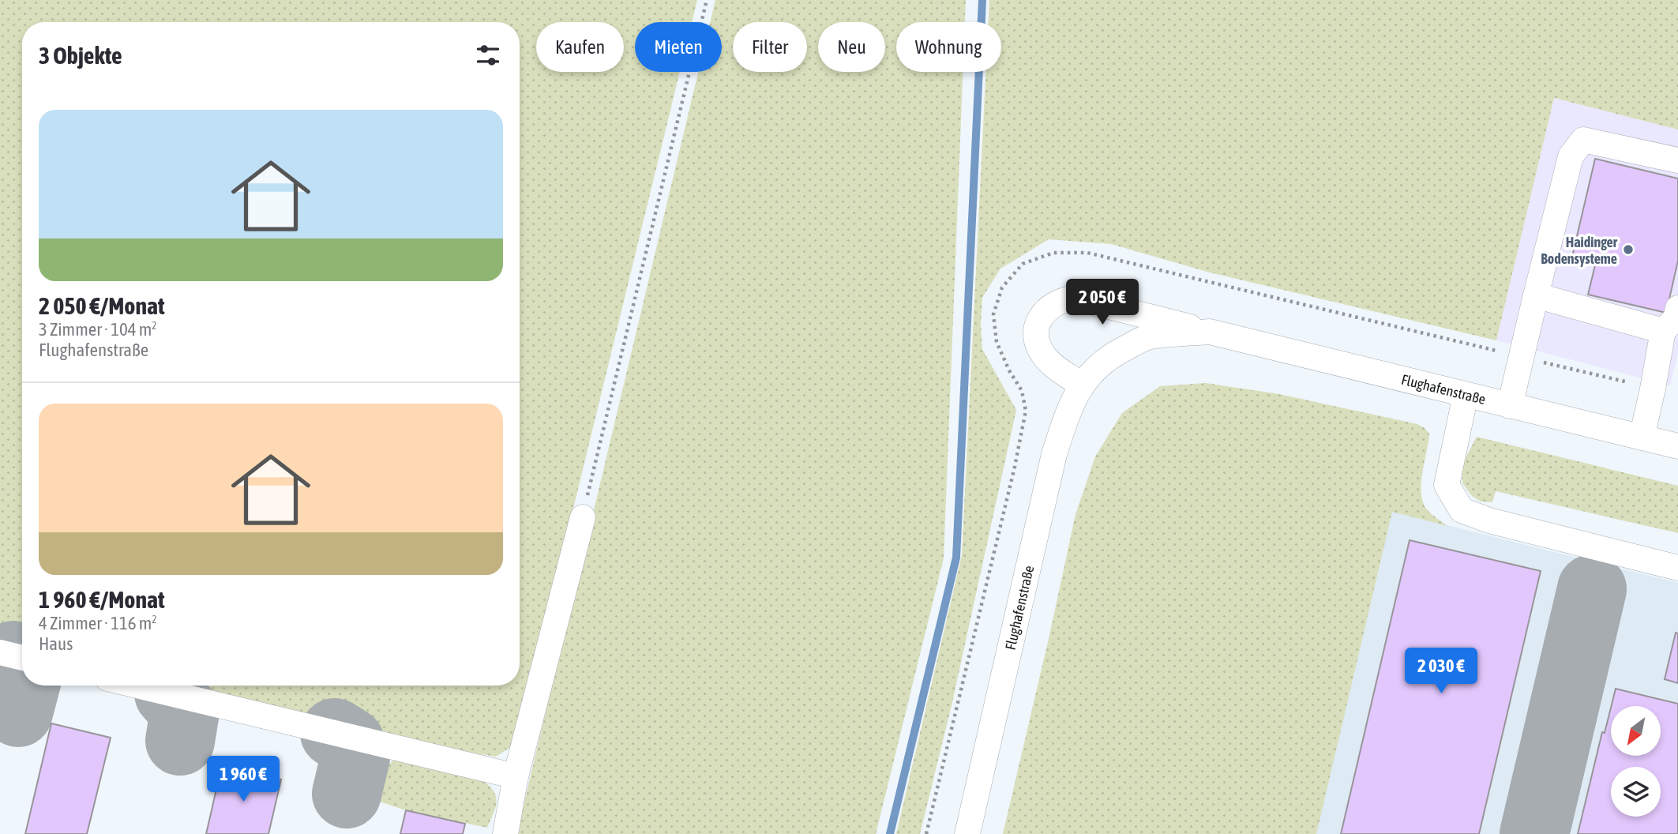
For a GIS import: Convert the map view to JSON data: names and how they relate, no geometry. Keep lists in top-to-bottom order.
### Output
{
  "streets": {
    "street": ["Flughafenstraße"]
  },
  "places": ["Haidinger Bodensysteme"],
  "north": "bottom left",
  "page": {
    "chip": [
      "Kaufen",
      "Mieten",
      "Filter",
      "Neu",
      "Wohnung"
    ],
    "heading": "3 Objekte",
    "list": [
      {
        "name": "2 050 €/Monat",
        "note": "3 Zimmer · 104 m² · Flughafenstraße"
      },
      {
        "name": "1 960 €/Monat",
        "note": "4 Zimmer · 116 m² · Haus"
      }
    ],
    "price": ["2 050 €", "2 030 €", "1 960 €"]
  }
}
